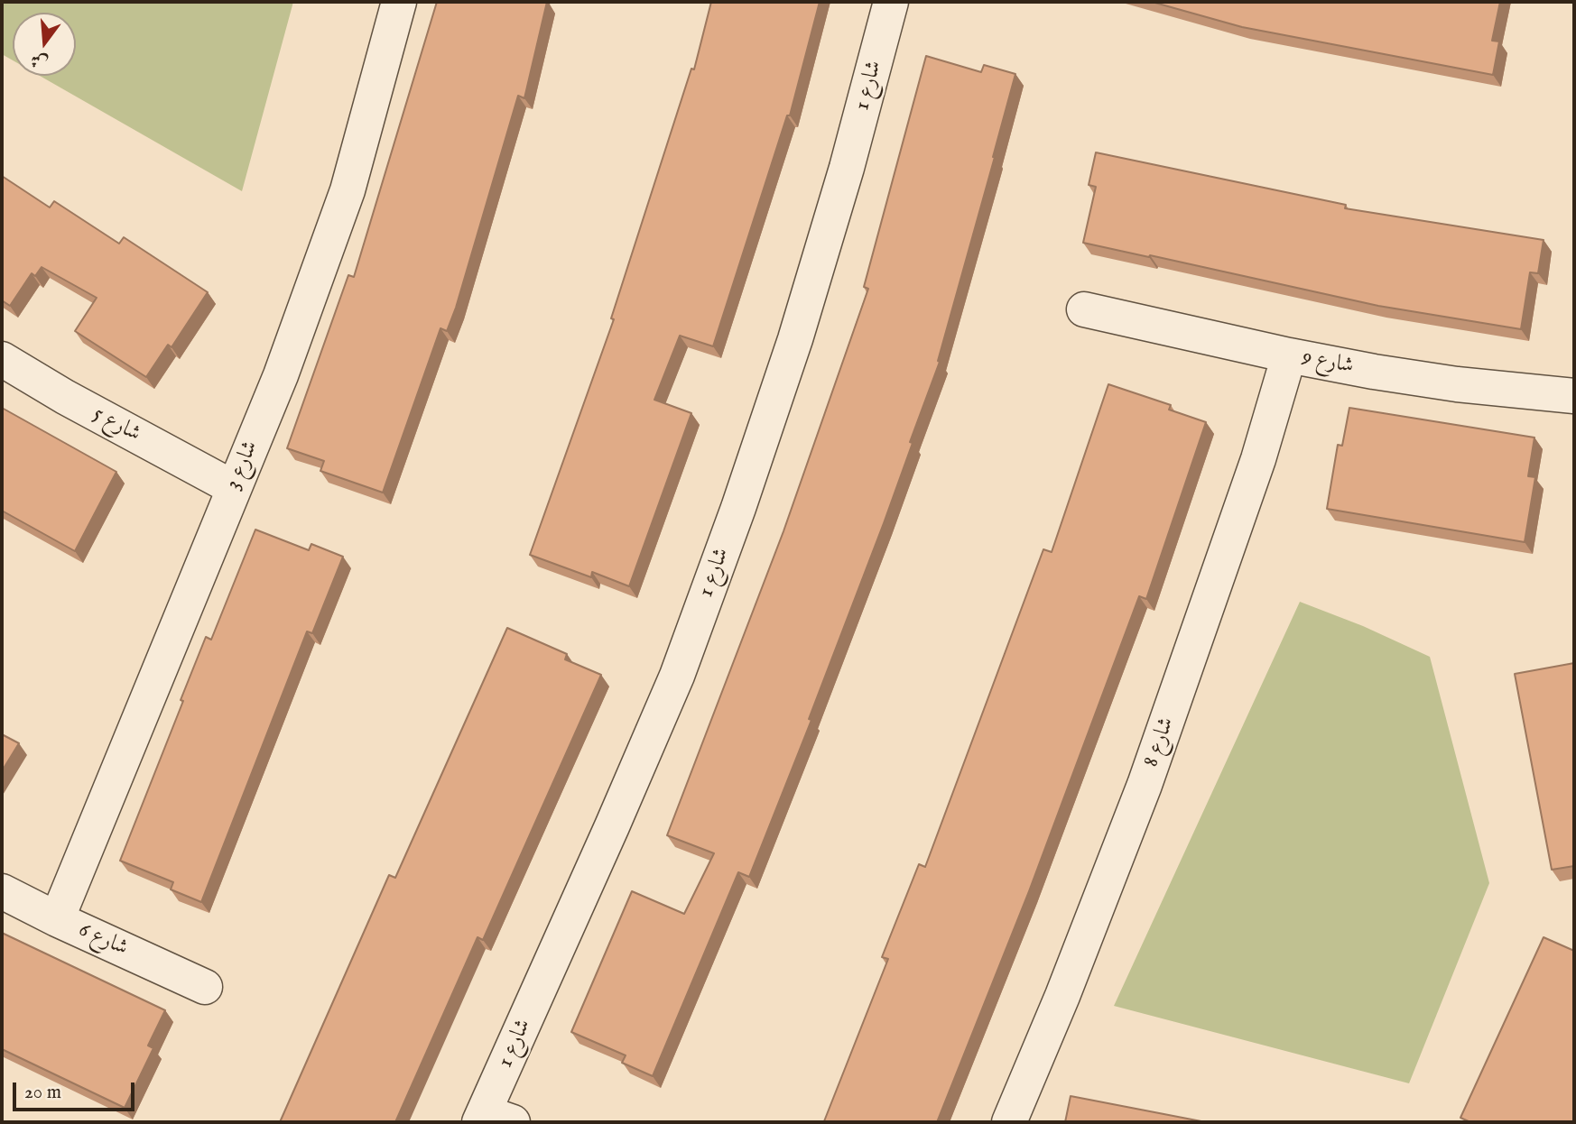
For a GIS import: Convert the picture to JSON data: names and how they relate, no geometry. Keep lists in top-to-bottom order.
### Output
{
  "streets": {
    "street": [
      "شارع 1",
      "شارع 9",
      "شارع 5",
      "شارع 3",
      "شارع 8",
      "شارع 6"
    ]
  },
  "crossings": [
    ["شارع 9", "شارع 8"],
    ["شارع 5", "شارع 3"],
    ["شارع 3", "شارع 6"]
  ],
  "scale_bar": "20 m",
  "north": "bottom"
}
